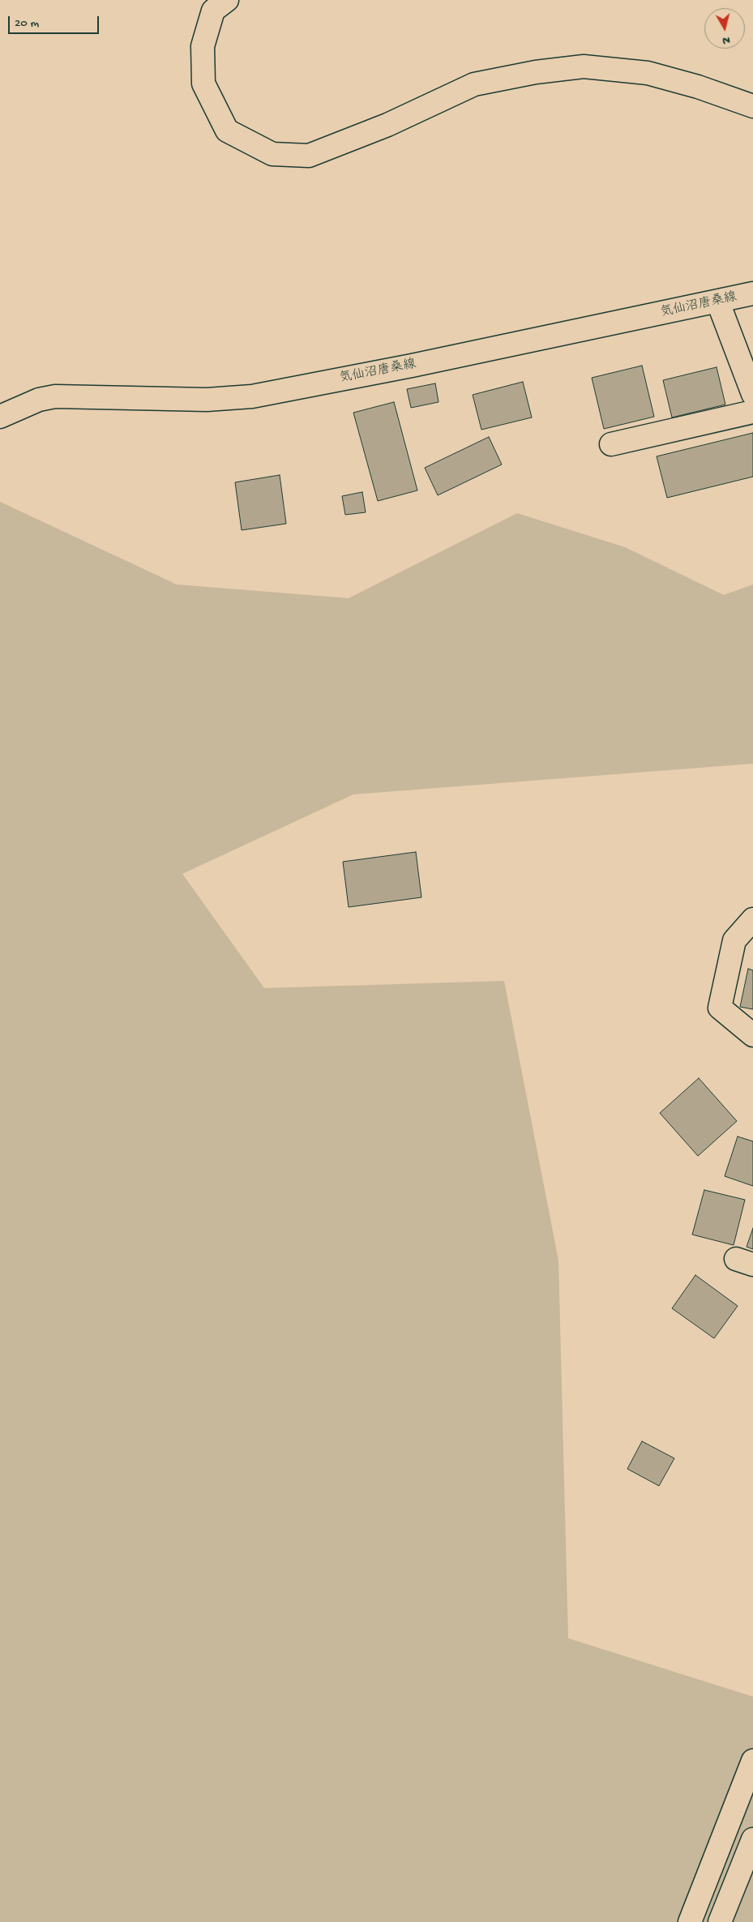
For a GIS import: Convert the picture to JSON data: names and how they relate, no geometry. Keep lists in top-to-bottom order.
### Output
{
  "streets": {
    "main road": ["気仙沼唐桑線"]
  },
  "scale_bar": "20 m",
  "north": "bottom"
}
